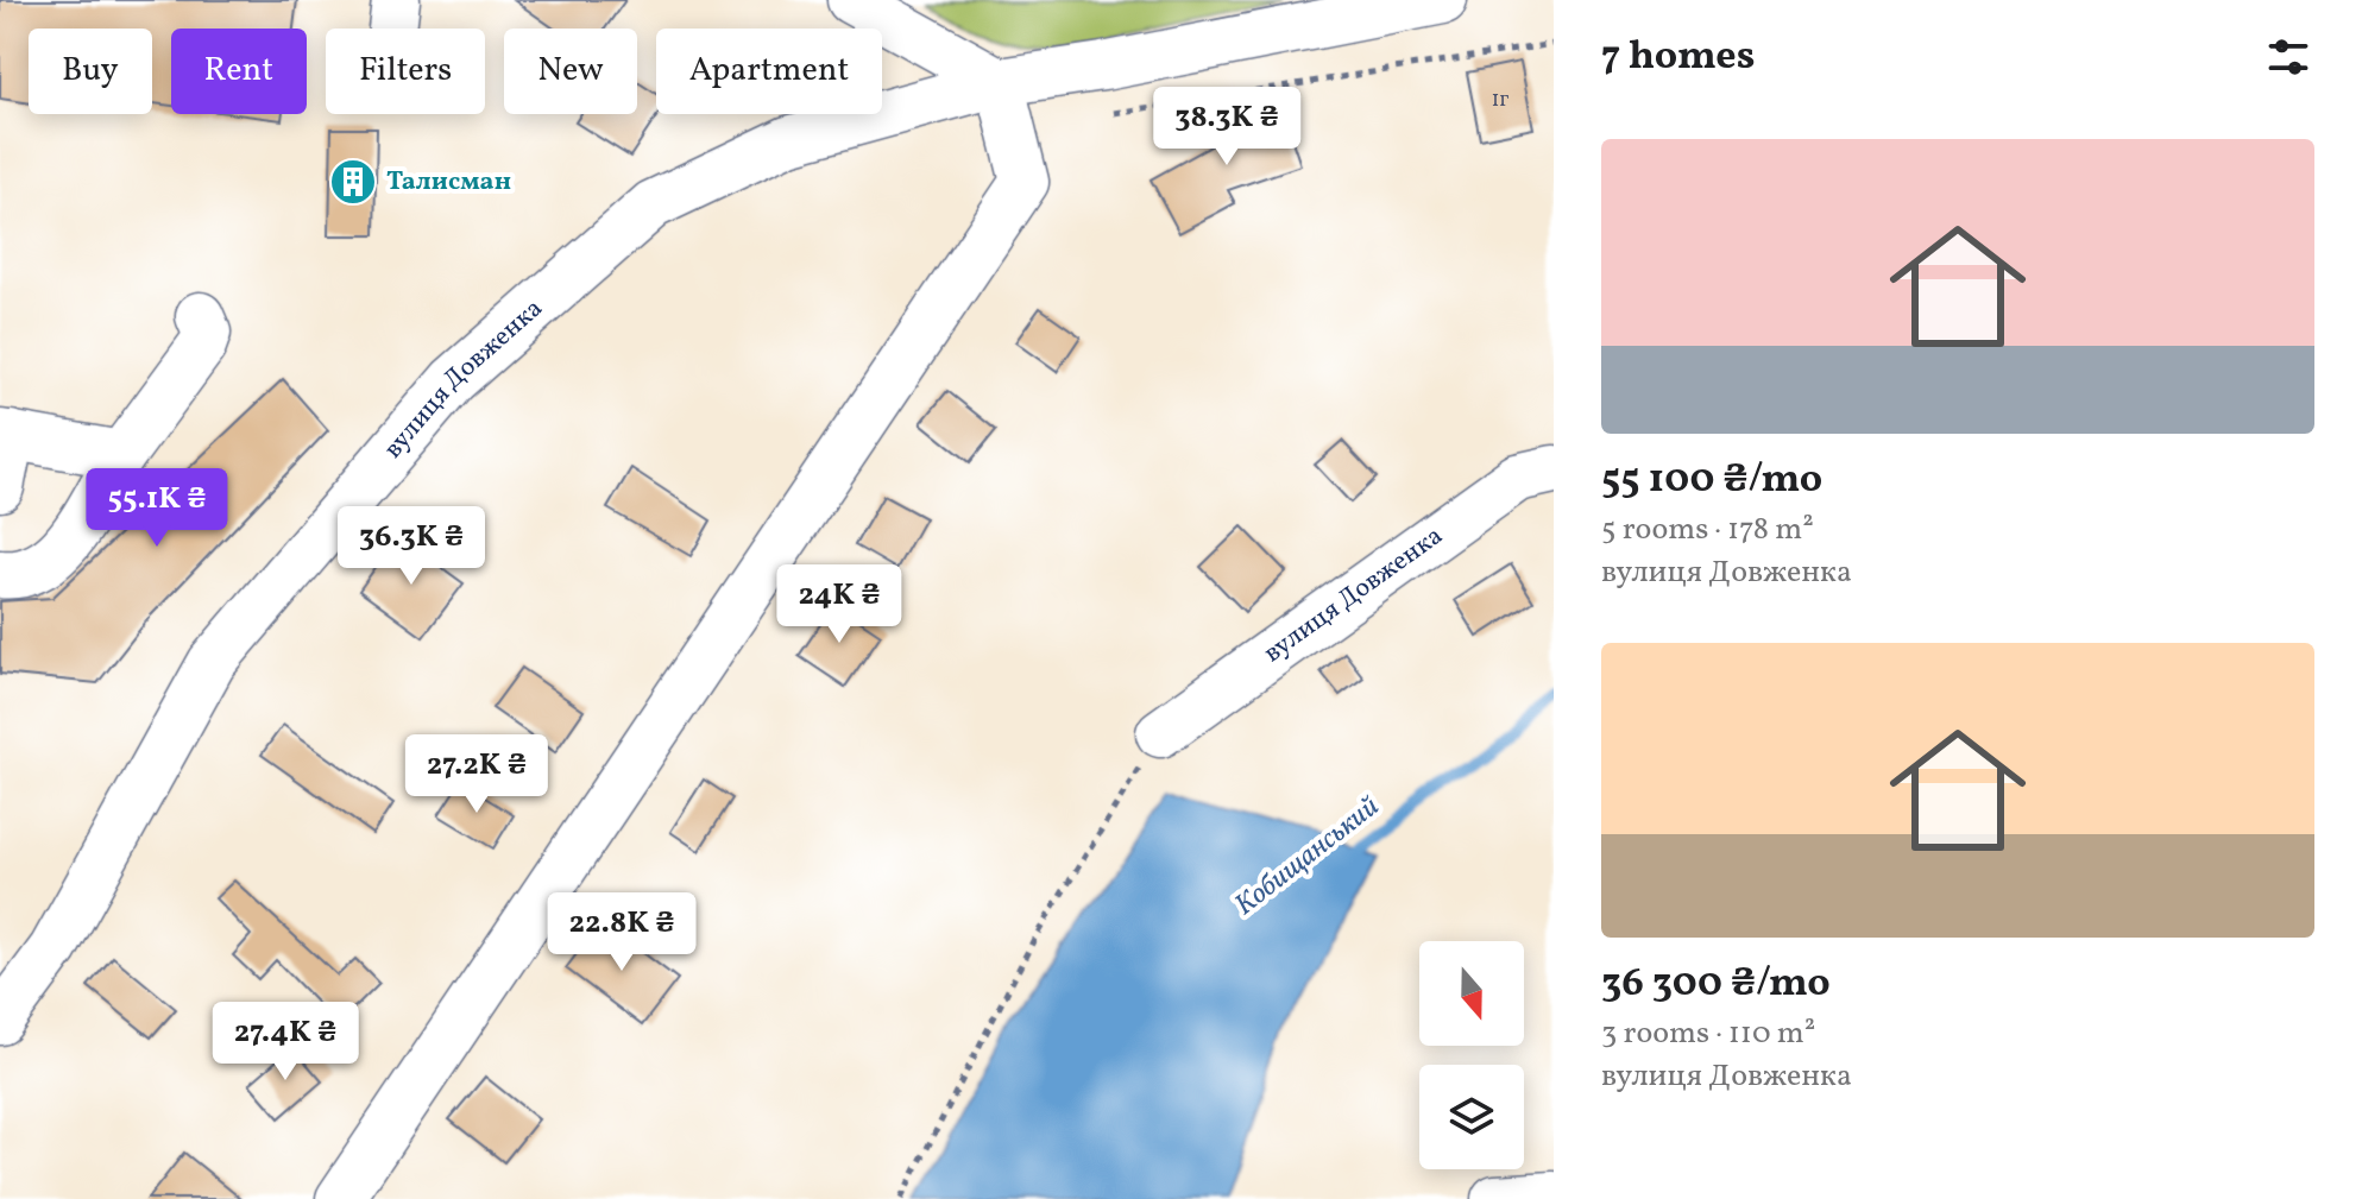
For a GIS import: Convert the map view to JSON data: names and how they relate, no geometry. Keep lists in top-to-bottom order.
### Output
{
  "streets": {
    "street": ["вулиця Довженка"]
  },
  "water": ["Кобищанський"],
  "places": {
    "building": ["Талисман"]
  },
  "house_numbers": ["1г"],
  "north": "bottom",
  "page": {
    "heading": "7 homes",
    "chip": [
      "Buy",
      "Rent",
      "Filters",
      "New",
      "Apartment"
    ],
    "price": [
      "38.3K ₴",
      "55.1K ₴",
      "36.3K ₴",
      "24K ₴",
      "27.2K ₴",
      "22.8K ₴",
      "27.4K ₴"
    ],
    "list": [
      {
        "name": "55 100 ₴/mo",
        "note": "5 rooms · 178 m² · вулиця Довженка"
      },
      {
        "name": "36 300 ₴/mo",
        "note": "3 rooms · 110 m² · вулиця Довженка"
      }
    ]
  }
}
